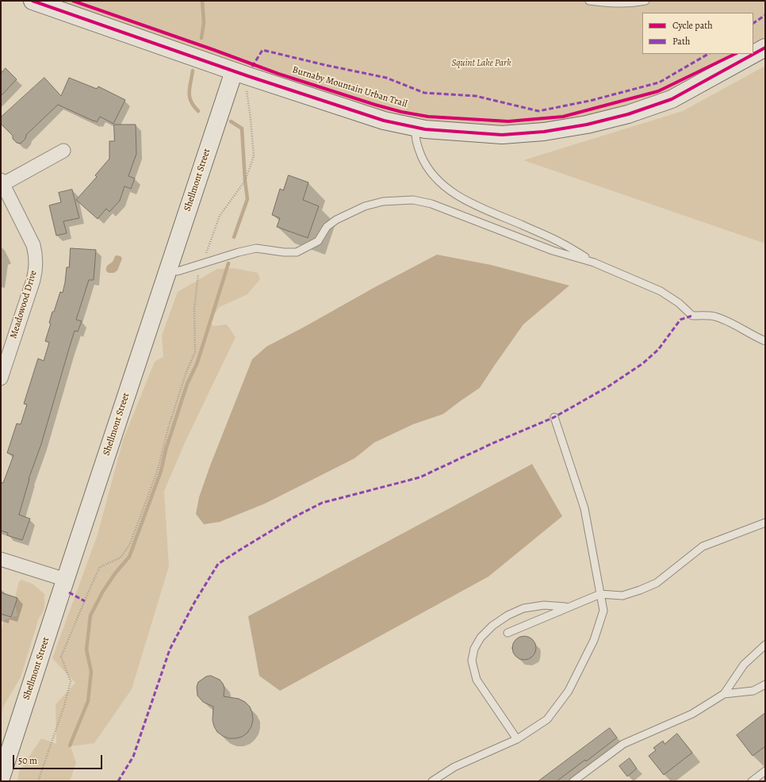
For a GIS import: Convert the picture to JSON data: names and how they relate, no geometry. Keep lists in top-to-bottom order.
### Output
{
  "streets": {
    "street": ["Shellmont Street", "Meadowood Drive"],
    "cycle path": ["Burnaby Mountain Urban Trail"]
  },
  "parks": ["Squint Lake Park"],
  "legend": ["Cycle path", "Path"],
  "scale_bar": "50 m"
}
